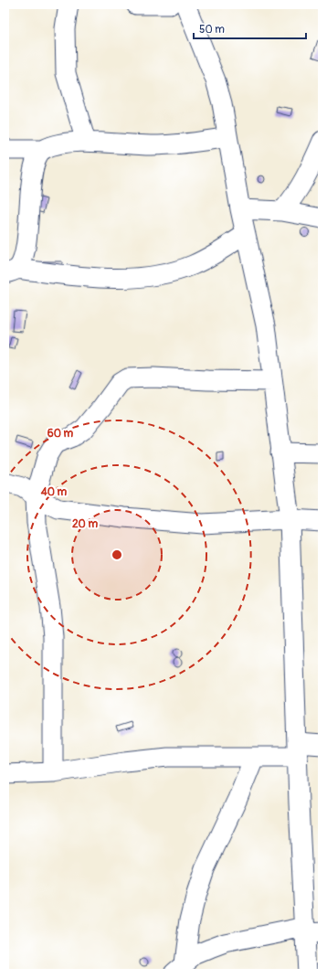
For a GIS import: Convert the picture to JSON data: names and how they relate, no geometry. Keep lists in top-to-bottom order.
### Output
{
  "scale_bar": "50 m",
  "rings": ["60 m", "40 m", "20 m"]
}
